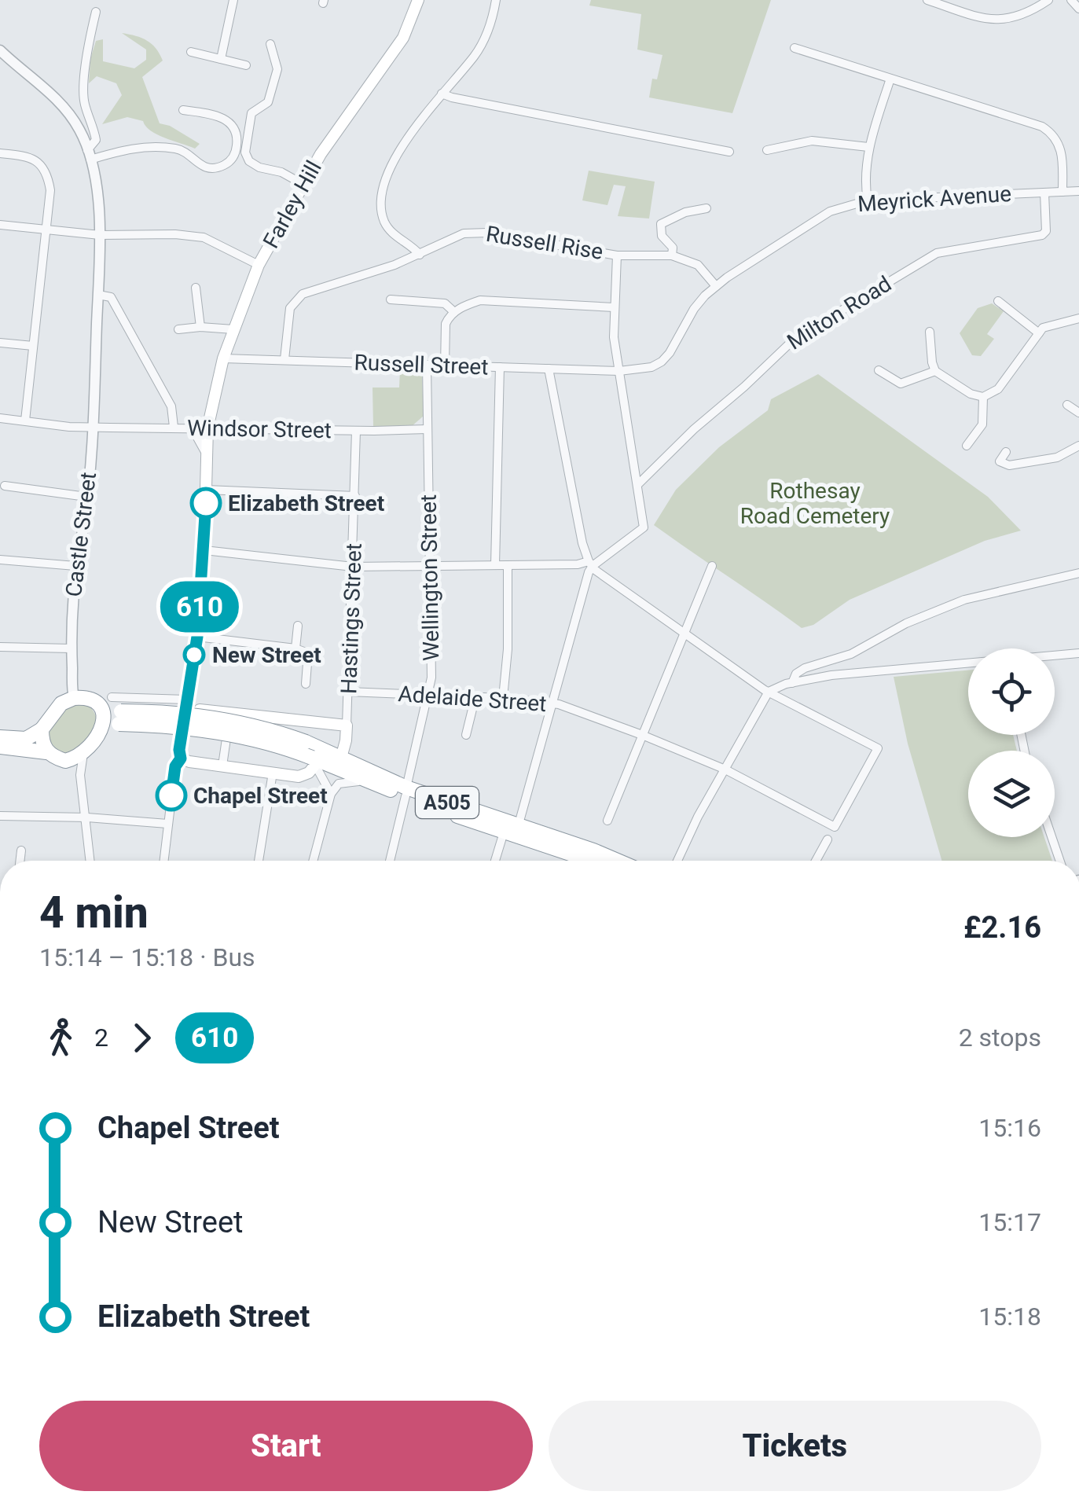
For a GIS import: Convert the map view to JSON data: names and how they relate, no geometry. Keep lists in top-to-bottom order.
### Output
{
  "streets": {
    "highway": ["A505"],
    "main road": ["Farley Hill", "Hastings Street"],
    "street": [
      "Meyrick Avenue",
      "Russell Rise",
      "Milton Road",
      "Russell Street",
      "Windsor Street",
      "Castle Street",
      "Wellington Street",
      "Adelaide Street"
    ]
  },
  "crossings": [
    ["Meyrick Avenue", "Russell Rise"],
    ["Meyrick Avenue", "Milton Road"],
    ["Meyrick Avenue", "Russell Street"],
    ["Farley Hill", "Russell Street"],
    ["Farley Hill", "Windsor Street"],
    ["Russell Rise", "Russell Street"],
    ["Russell Street", "Wellington Street"],
    ["Windsor Street", "Castle Street"],
    ["Windsor Street", "Wellington Street"],
    ["Windsor Street", "Hastings Street"],
    ["Castle Street", "A505"],
    ["Wellington Street", "Adelaide Street"],
    ["Wellington Street", "A505"],
    ["Hastings Street", "Adelaide Street"],
    ["Hastings Street", "A505"]
  ],
  "parks": ["Rothesay Road Cemetery"],
  "places": ["Elizabeth Street", "New Street", "Chapel Street"],
  "lines": ["bus line 610"],
  "page": {
    "on_map": "610",
    "heading": ["4 min", "15:14 – 15:18 · Bus", "£2.16"],
    "legs": ["2", "610", "2 stops"],
    "list": [
      {
        "name": "Chapel Street",
        "value": "15:16"
      },
      {
        "name": "New Street",
        "value": "15:17"
      },
      {
        "name": "Elizabeth Street",
        "value": "15:18"
      }
    ],
    "buttons": ["Start", "Tickets"]
  }
}
